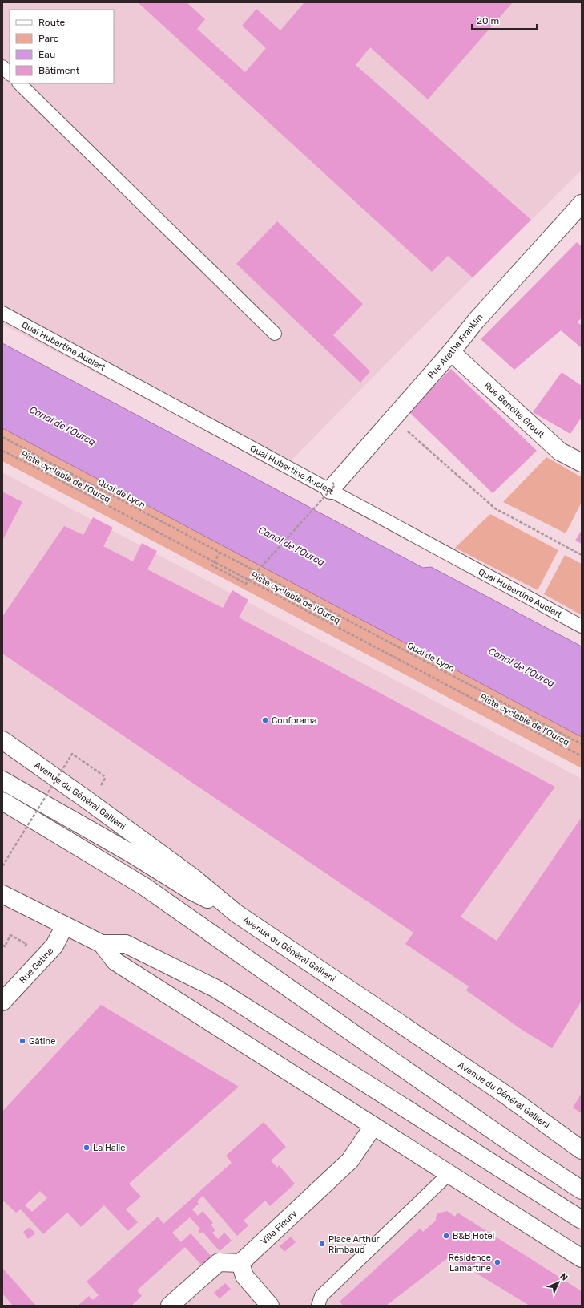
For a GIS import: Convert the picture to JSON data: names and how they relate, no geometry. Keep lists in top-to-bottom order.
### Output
{
  "streets": {
    "main road": [
      "Rue Aretha Franklin",
      "Rue Benoîte Groult",
      "Avenue du Général Gallieni",
      "Rue Gatine",
      "Villa Fleury"
    ],
    "lane": ["Quai Hubertine Auclert"],
    "path": ["Piste cyclable de l'Ourcq", "Quai de Lyon"]
  },
  "crossings": [
    ["Quai Hubertine Auclert", "Rue Aretha Franklin"],
    ["Rue Aretha Franklin", "Rue Benoîte Groult"]
  ],
  "water": ["Canal de l'Ourcq"],
  "places": [
    "Conforama",
    "Gâtine",
    "La Halle",
    "B&B Hôtel",
    "Place Arthur Rimbaud",
    "Résidence Lamartine"
  ],
  "legend": [
    "Route",
    "Parc",
    "Eau",
    "Bâtiment"
  ],
  "scale_bar": "20 m",
  "north": "top right"
}
